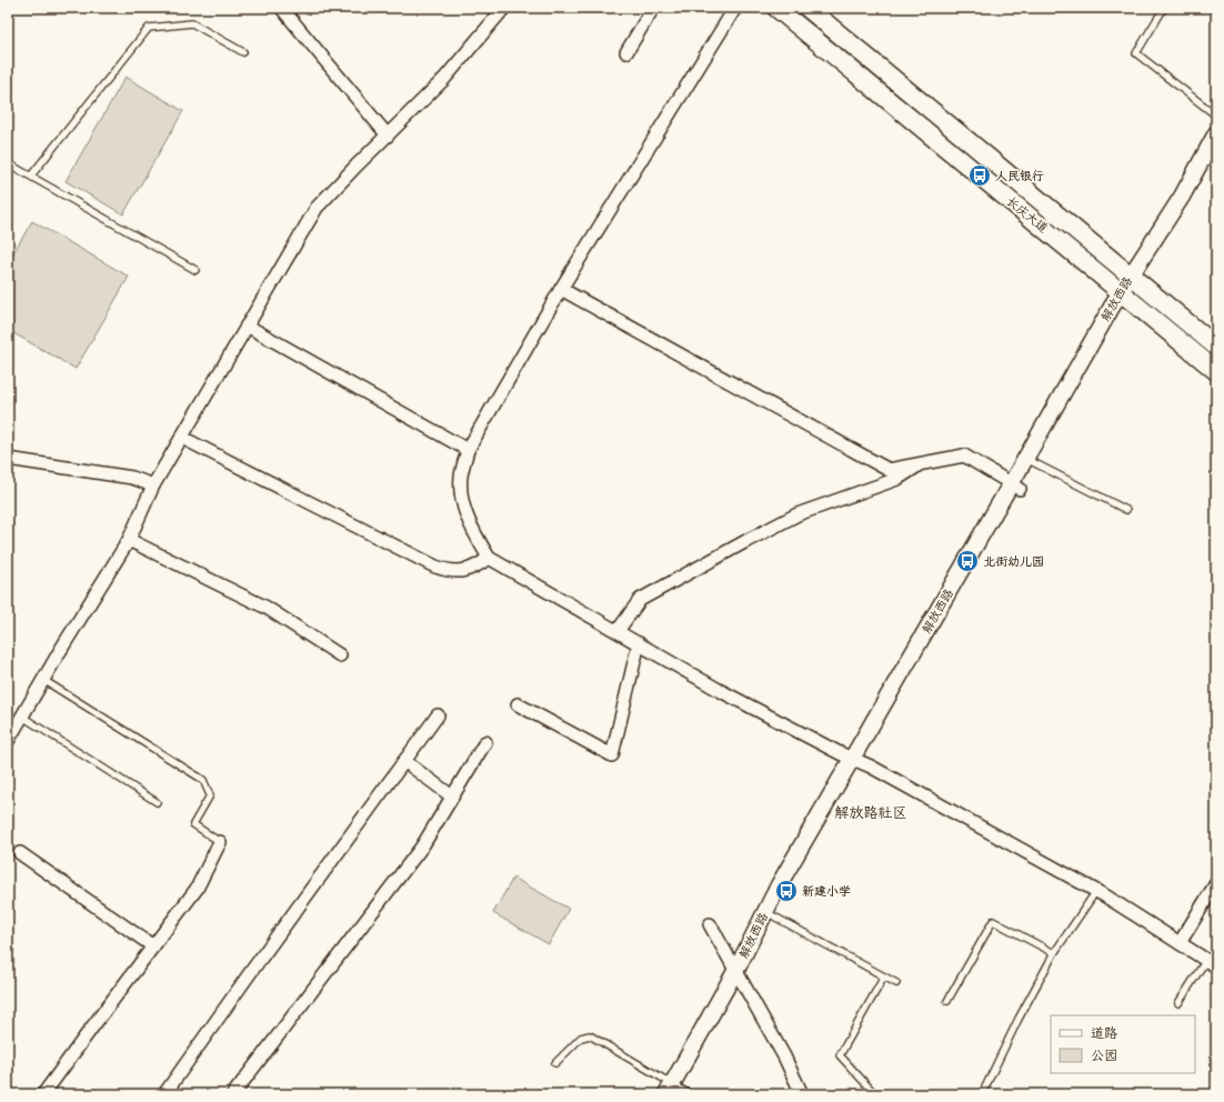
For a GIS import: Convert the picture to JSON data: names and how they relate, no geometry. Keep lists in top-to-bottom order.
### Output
{
  "streets": {
    "main road": ["长庆大道"],
    "street": ["解放西路"]
  },
  "crossings": [
    ["长庆大道", "解放西路"]
  ],
  "districts": ["解放路社区"],
  "places": {
    "bus stop": ["人民银行", "北街幼儿园", "新建小学"]
  },
  "legend": ["道路", "公园"]
}
